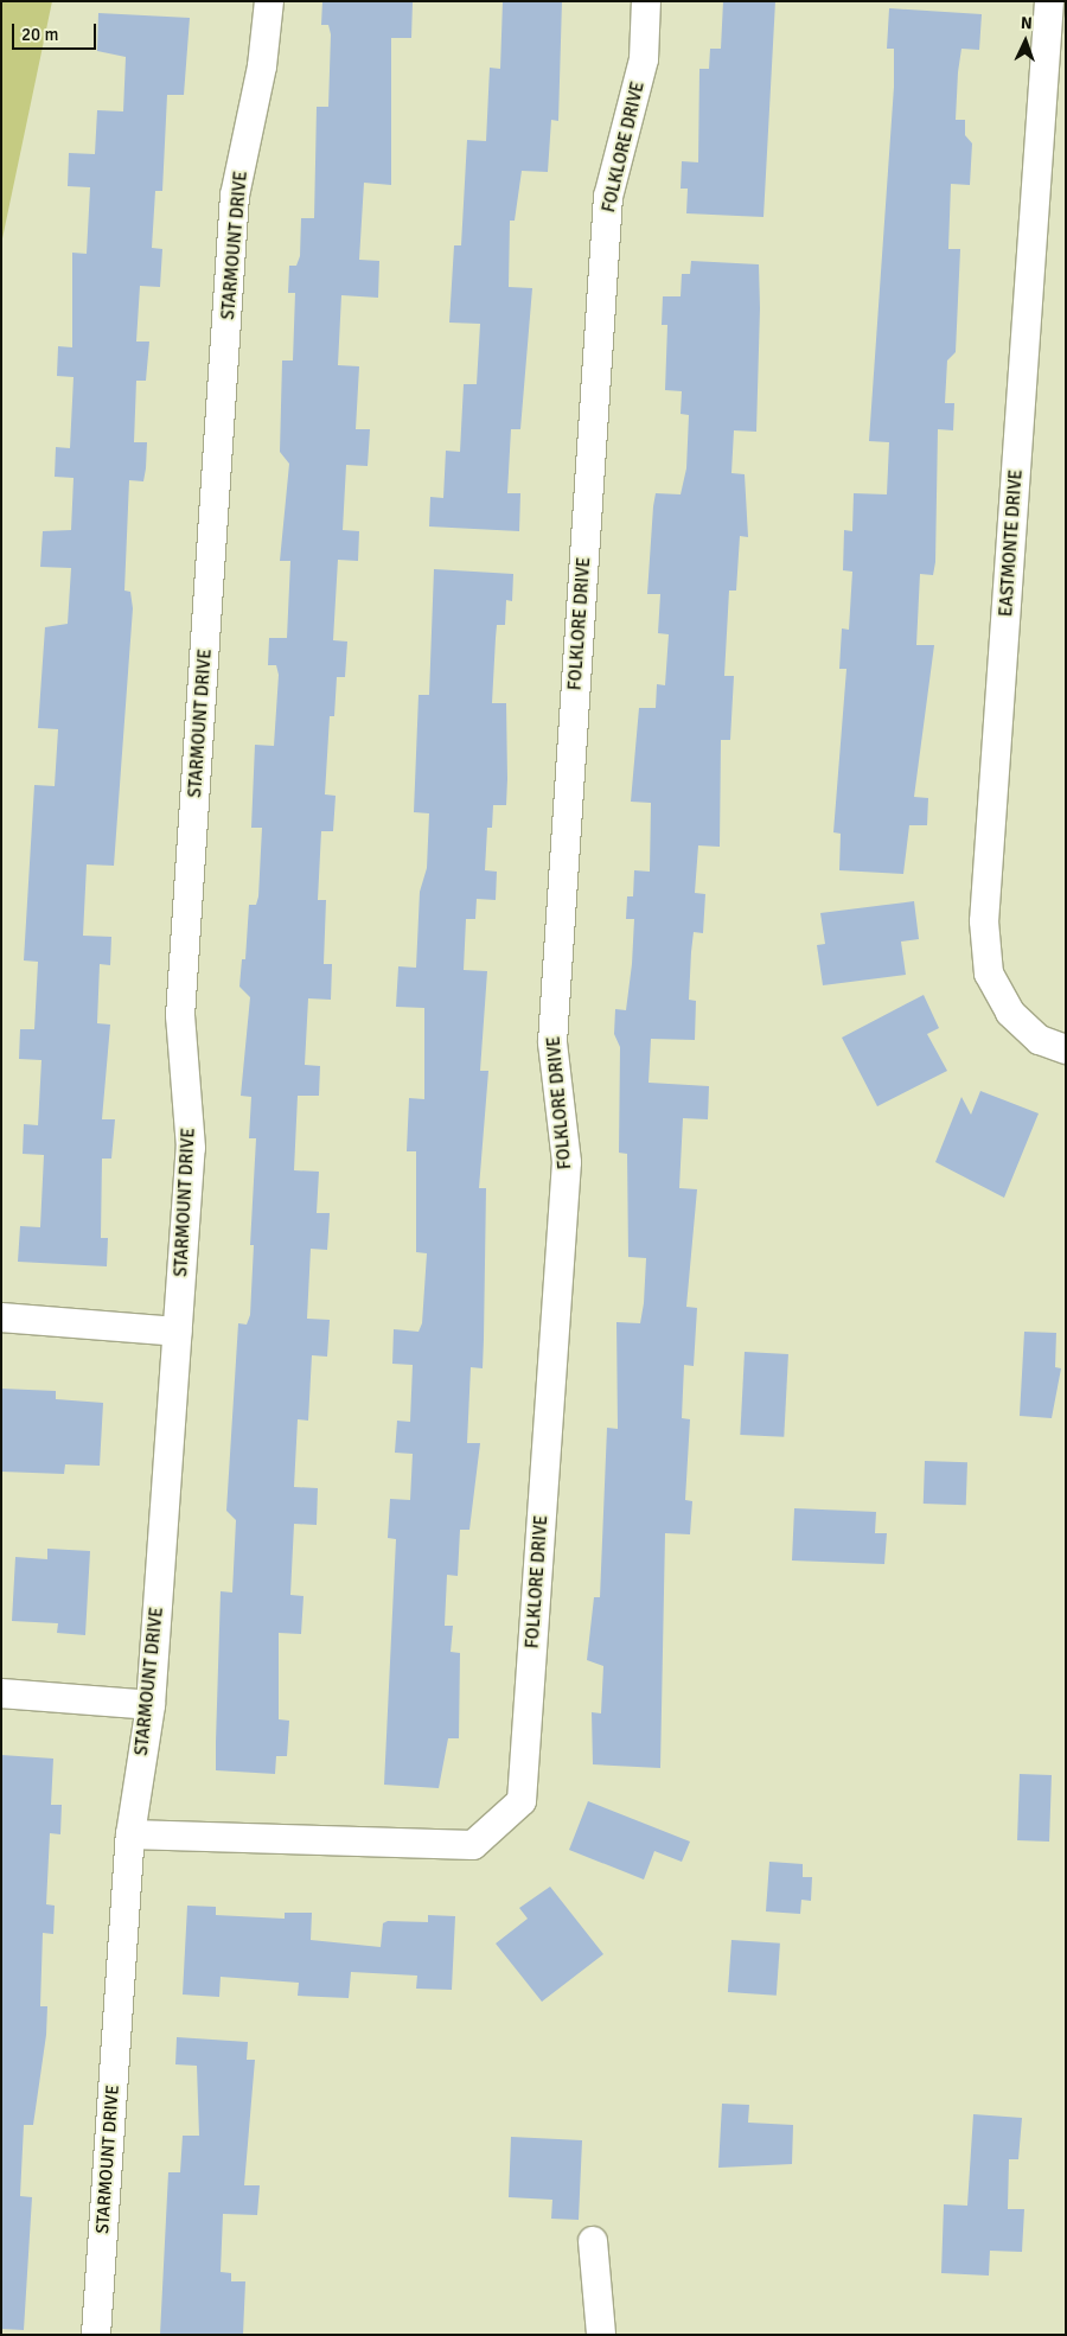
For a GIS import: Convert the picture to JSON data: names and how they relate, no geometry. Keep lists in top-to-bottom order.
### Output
{
  "streets": {
    "street": ["FOLKLORE DRIVE", "STARMOUNT DRIVE", "EASTMONTE DRIVE"]
  },
  "crossings": [
    ["FOLKLORE DRIVE", "STARMOUNT DRIVE"]
  ],
  "scale_bar": "20 m",
  "north": "top"
}
